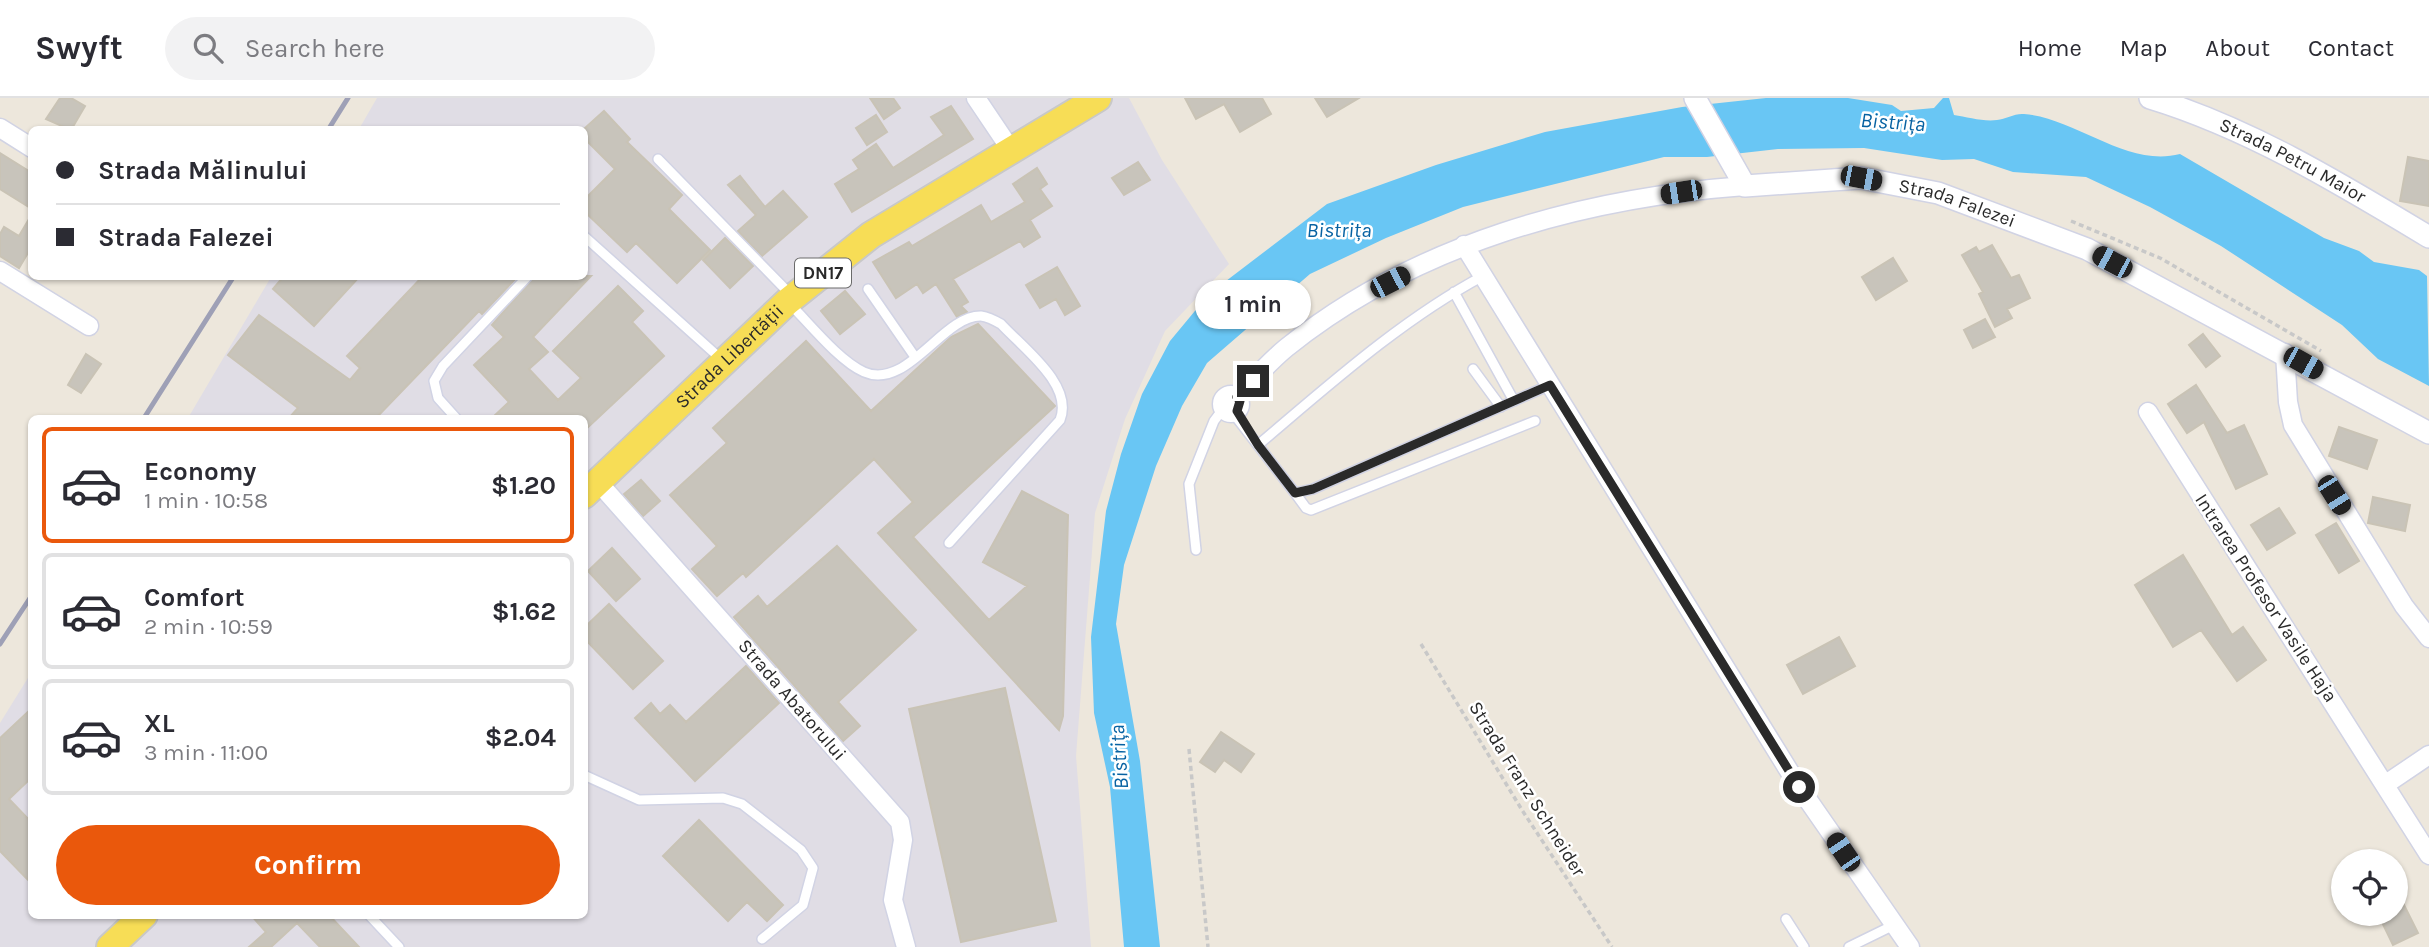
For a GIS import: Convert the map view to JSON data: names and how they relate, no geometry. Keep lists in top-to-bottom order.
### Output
{
  "streets": {
    "main road": ["DN17", "Strada Libertății"],
    "street": [
      "Strada Petru Maior",
      "Strada Falezei",
      "Intrarea Profesor Vasile Haja",
      "Strada Abatorului"
    ],
    "path": ["Strada Franz Schneider"]
  },
  "crossings": [
    ["Strada Libertății", "Strada Abatorului"]
  ],
  "water": ["Bistrița"],
  "page": {
    "header": "Swyft",
    "search": "Search here",
    "nav": [
      "Home",
      "Map",
      "About",
      "Contact"
    ],
    "banner": ["Strada Mălinului", "Strada Falezei"],
    "bubble": "1 min",
    "list": [
      {
        "name": "Economy",
        "note": "1 min · 10:58",
        "value": "$1.20"
      },
      {
        "name": "Comfort",
        "note": "2 min · 10:59",
        "value": "$1.62"
      },
      {
        "name": "XL",
        "note": "3 min · 11:00",
        "value": "$2.04"
      }
    ],
    "buttons": "Confirm"
  }
}
